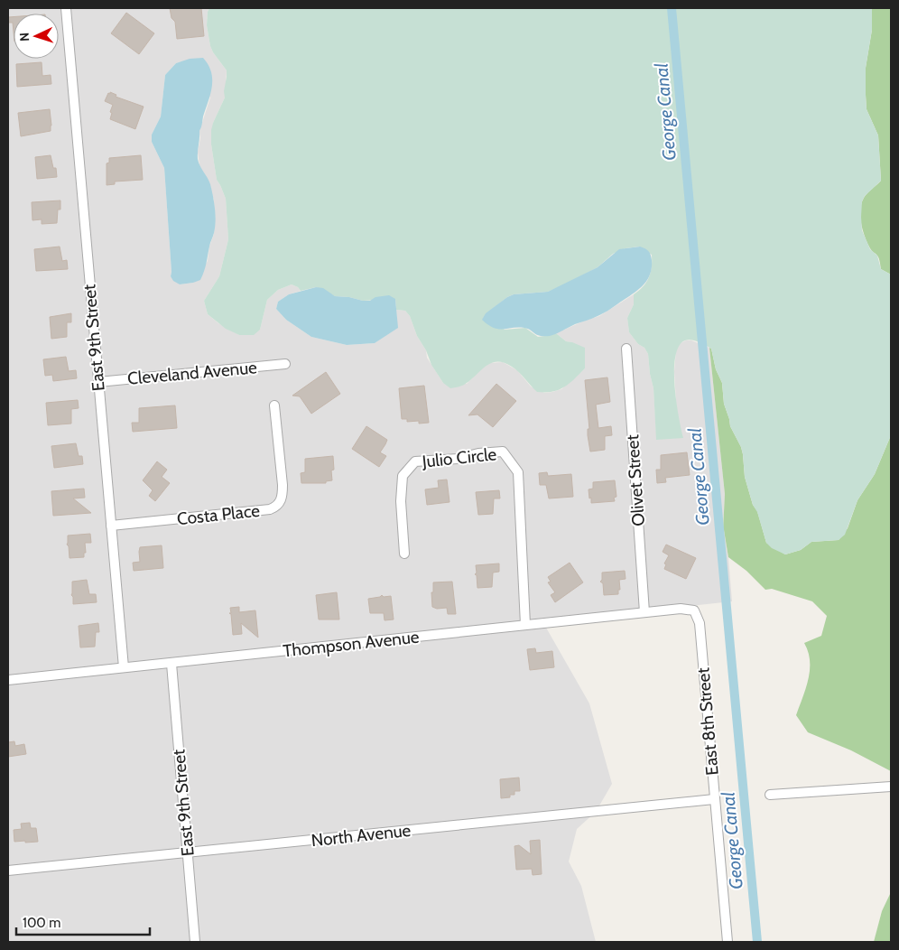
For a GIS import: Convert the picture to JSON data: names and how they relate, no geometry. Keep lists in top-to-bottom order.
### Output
{
  "streets": {
    "street": [
      "East 9th Street",
      "Cleveland Avenue",
      "Julio Circle",
      "Olivet Street",
      "Costa Place",
      "Thompson Avenue",
      "East 8th Street",
      "North Avenue"
    ]
  },
  "crossings": [
    ["East 9th Street", "Cleveland Avenue"],
    ["East 9th Street", "Costa Place"],
    ["East 9th Street", "Thompson Avenue"],
    ["East 9th Street", "North Avenue"],
    ["Julio Circle", "Thompson Avenue"],
    ["Olivet Street", "Thompson Avenue"],
    ["Thompson Avenue", "East 8th Street"],
    ["East 8th Street", "North Avenue"]
  ],
  "water": ["George Canal"],
  "scale_bar": "100 m",
  "north": "left"
}
